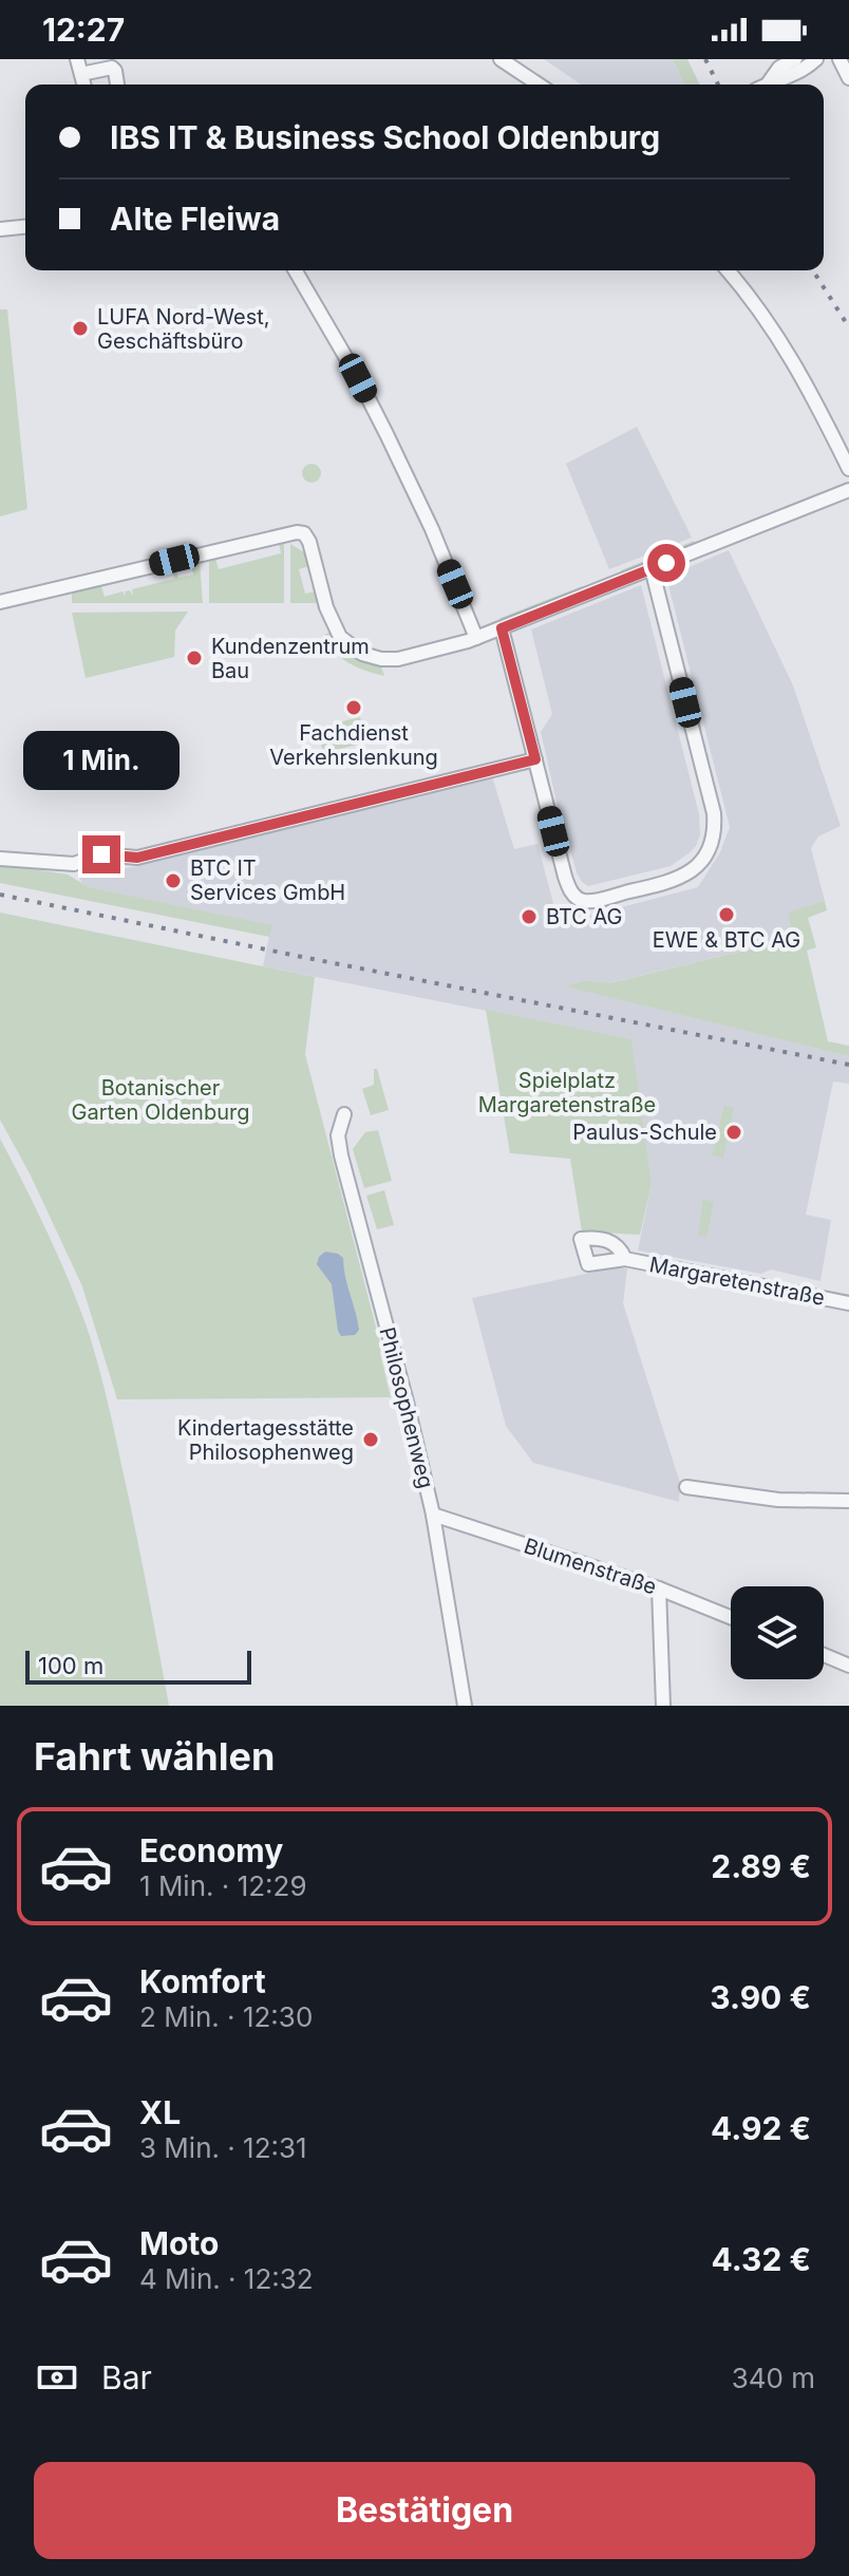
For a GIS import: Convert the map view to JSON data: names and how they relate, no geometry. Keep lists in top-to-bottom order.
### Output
{
  "streets": {
    "street": ["Margaretenstraße", "Philosophenweg", "Blumenstraße"]
  },
  "crossings": [
    ["Philosophenweg", "Blumenstraße"]
  ],
  "parks": ["Spielplatz Margaretenstraße", "Botanischer Garten Oldenburg"],
  "places": [
    "LUFA Nord-West, Geschäftsbüro",
    "Kundenzentrum Bau",
    "Fachdienst Verkehrslenkung",
    "BTC IT Services GmbH",
    "EWE & BTC AG",
    "BTC AG",
    "Paulus-Schule",
    "Kindertagesstätte Philosophenweg"
  ],
  "scale_bar": "100 m",
  "page": {
    "status": "12:27",
    "banner": ["IBS IT & Business School Oldenburg", "Alte Fleiwa"],
    "bubble": "1 Min.",
    "scale": "100 m",
    "heading": "Fahrt wählen",
    "list": [
      {
        "name": "Economy",
        "note": "1 Min. · 12:29",
        "value": "2.89 €"
      },
      {
        "name": "Komfort",
        "note": "2 Min. · 12:30",
        "value": "3.90 €"
      },
      {
        "name": "XL",
        "note": "3 Min. · 12:31",
        "value": "4.92 €"
      },
      {
        "name": "Moto",
        "note": "4 Min. · 12:32",
        "value": "4.32 €"
      }
    ],
    "pay": ["Bar", "340 m"],
    "buttons": "Bestätigen"
  }
}
